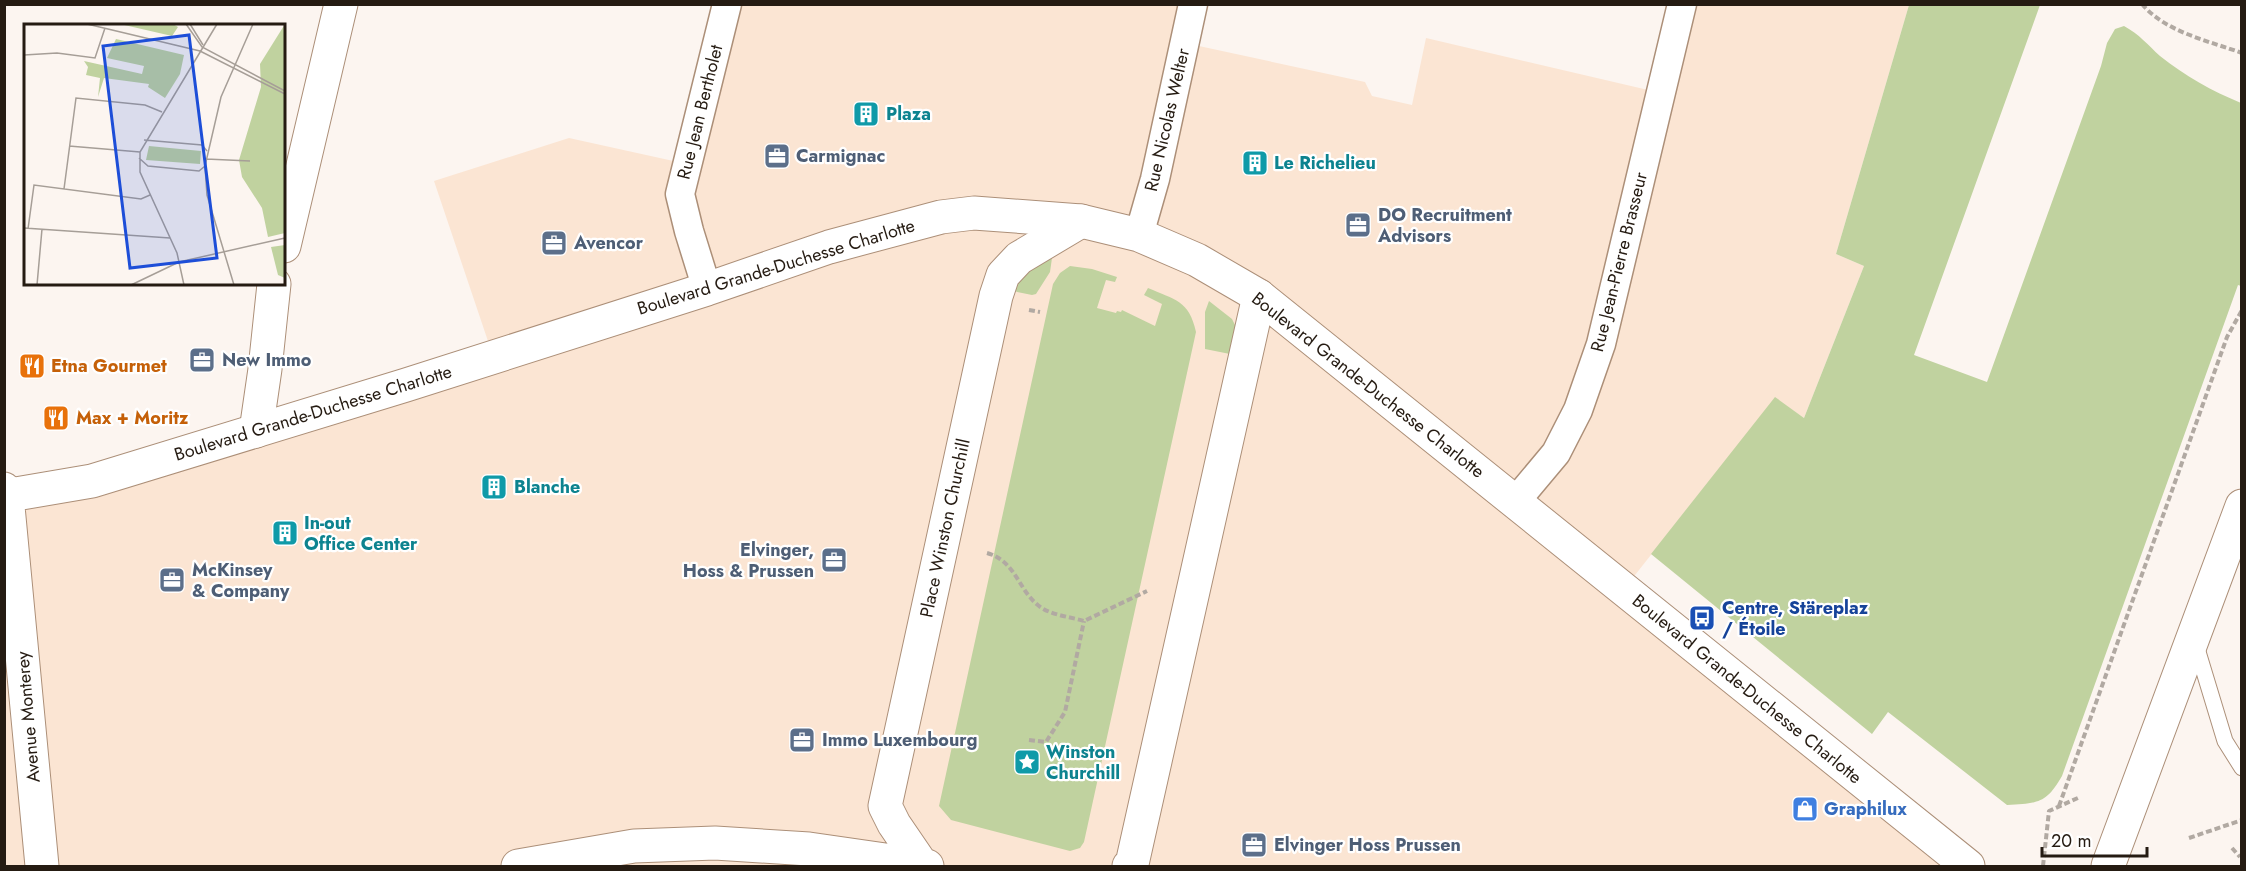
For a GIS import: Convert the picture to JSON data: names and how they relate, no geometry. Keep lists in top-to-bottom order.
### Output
{
  "streets": {
    "main road": ["Boulevard Grande-Duchesse Charlotte", "Place Winston Churchill", "Avenue Monterey"],
    "street": ["Rue Jean Bertholet", "Rue Nicolas Welter", "Rue Jean-Pierre Brasseur"]
  },
  "crossings": [
    ["Rue Jean Bertholet", "Boulevard Grande-Duchesse Charlotte"],
    ["Rue Nicolas Welter", "Boulevard Grande-Duchesse Charlotte"],
    ["Rue Jean-Pierre Brasseur", "Boulevard Grande-Duchesse Charlotte"],
    ["Boulevard Grande-Duchesse Charlotte", "Place Winston Churchill"],
    ["Boulevard Grande-Duchesse Charlotte", "Avenue Monterey"]
  ],
  "places": {
    "building": [
      "Plaza",
      "Le Richelieu",
      "Blanche",
      "In-out Office Center"
    ],
    "office": [
      "Carmignac",
      "DO Recruitment Advisors",
      "Avencor",
      "New Immo",
      "Elvinger, Hoss & Prussen",
      "McKinsey & Company",
      "Immo Luxembourg",
      "Elvinger Hoss Prussen"
    ],
    "restaurant": ["Etna Gourmet", "Max + Moritz"],
    "bus stop": ["Centre, Stäreplaz / Étoile"],
    "place": ["Winston Churchill"],
    "shop": ["Graphilux"]
  },
  "scale_bar": "20 m"
}
